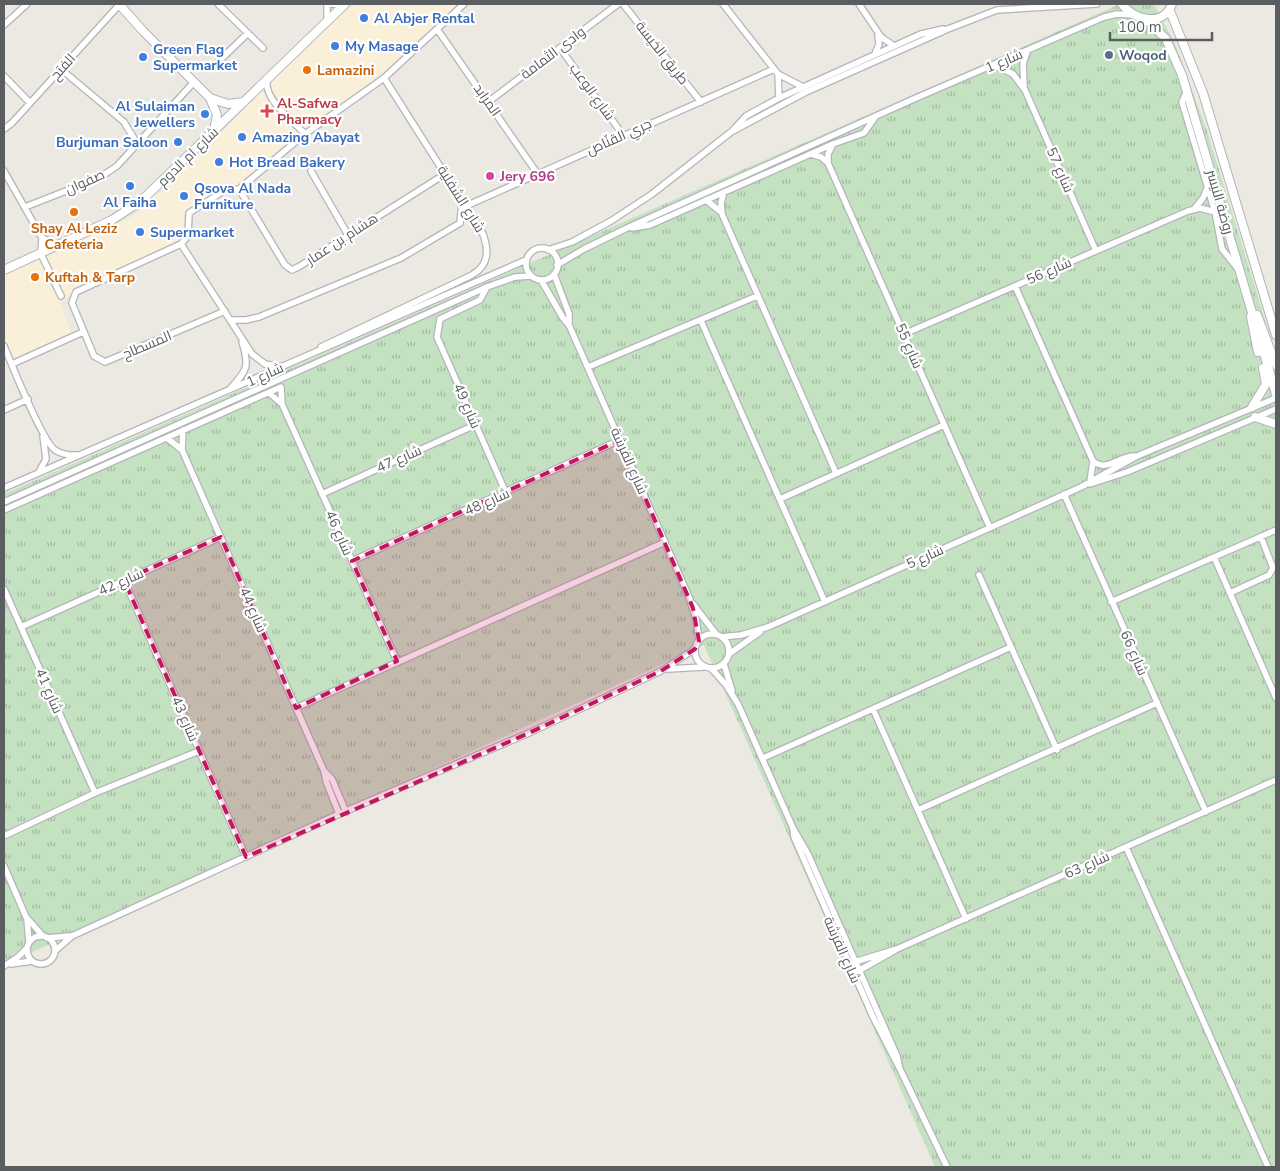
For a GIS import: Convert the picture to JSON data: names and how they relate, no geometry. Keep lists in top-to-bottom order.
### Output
{
  "streets": {
    "street": [
      "وادى الثمامة",
      "طريق الخيسة",
      "شارع 1",
      "الفتح",
      "شارع الوعب",
      "المرابد",
      "جري القنّاص",
      "شارع ام الدوم",
      "شارع 57",
      "صفوان",
      "شارع الشفلية",
      "روضة النيسر",
      "هشام بن عمار",
      "شارع 56",
      "المسطاح",
      "شارع 55",
      "شارع 49",
      "شارع 47",
      "شارع الفرشة",
      "شارع 48",
      "شارع 46",
      "شارع 5",
      "شارع 42",
      "شارع 44",
      "شارع 66",
      "شارع 41",
      "شارع 43",
      "شارع 63"
    ]
  },
  "crossings": [
    ["وادى الثمامة", "شارع الوعب"],
    ["وادى الثمامة", "المرابد"],
    ["طريق الخيسة", "جري القنّاص"],
    ["شارع 1", "شارع 57"],
    ["شارع 1", "شارع الشفلية"],
    ["شارع 1", "شارع 49"],
    ["شارع 1", "شارع الفرشة"],
    ["شارع 1", "شارع 46"],
    ["شارع 1", "شارع 44"],
    ["شارع الوعب", "جري القنّاص"],
    ["المرابد", "جري القنّاص"],
    ["جري القنّاص", "شارع الشفلية"],
    ["شارع 57", "شارع 56"],
    ["شارع الشفلية", "هشام بن عمار"],
    ["شارع 56", "شارع 55"],
    ["شارع 55", "شارع 5"],
    ["شارع 49", "شارع 47"],
    ["شارع 49", "شارع 48"],
    ["شارع 47", "شارع 46"],
    ["شارع الفرشة", "شارع 48"],
    ["شارع الفرشة", "شارع 5"],
    ["شارع الفرشة", "شارع 63"],
    ["شارع 48", "شارع 46"],
    ["شارع 5", "شارع 66"],
    ["شارع 42", "شارع 44"],
    ["شارع 42", "شارع 41"],
    ["شارع 42", "شارع 43"],
    ["شارع 66", "شارع 63"]
  ],
  "places": {
    "other": [
      "Al Abjer Rental",
      "My Masage",
      "Woqod",
      "Green Flag Supermarket",
      "Lamazini",
      "Al Sulaiman Jewellers",
      "Amazing Abayat",
      "Burjuman Saloon",
      "Hot Bread Bakery",
      "Jery 696",
      "Al Faiha",
      "Qsova Al Nada Furniture",
      "Shay Al Leziz Cafeteria",
      "Supermarket",
      "Kuftah & Tarp"
    ],
    "health": ["Al-Safwa Pharmacy"]
  },
  "scale_bar": "100 m"
}
